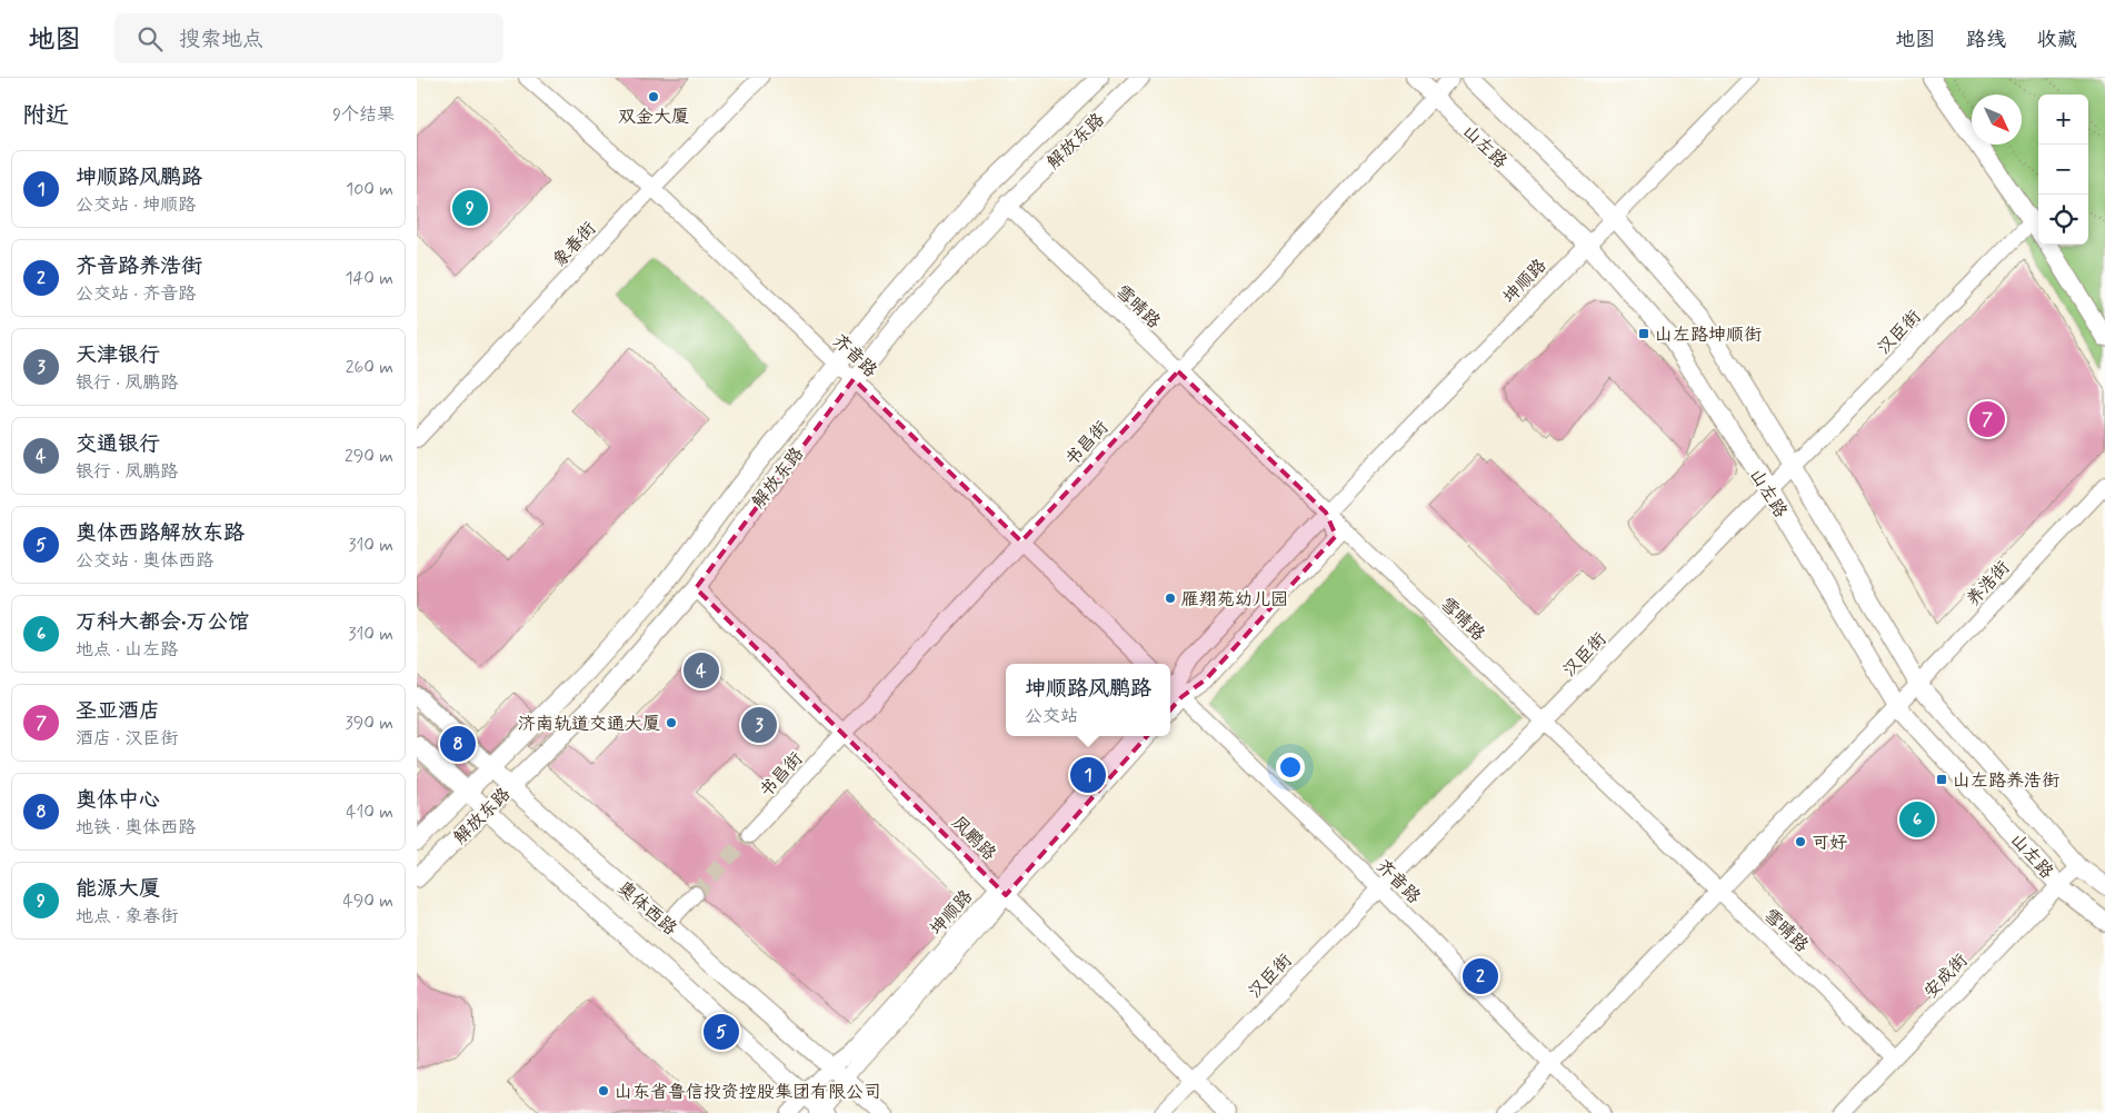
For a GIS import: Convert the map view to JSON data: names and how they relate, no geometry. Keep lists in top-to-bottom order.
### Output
{
  "streets": {
    "main road": ["解放东路", "山左路", "奥体西路"],
    "street": [
      "象春街",
      "坤顺路",
      "雪晴路",
      "汉臣街",
      "齐音路",
      "书昌街",
      "养浩街",
      "凤鹏路",
      "安成街"
    ]
  },
  "crossings": [
    ["解放东路", "雪晴路"],
    ["解放东路", "齐音路"],
    ["解放东路", "凤鹏路"],
    ["解放东路", "奥体西路"],
    ["山左路", "坤顺路"],
    ["山左路", "汉臣街"],
    ["山左路", "书昌街"],
    ["山左路", "养浩街"],
    ["山左路", "安成街"],
    ["象春街", "齐音路"],
    ["坤顺路", "雪晴路"],
    ["坤顺路", "齐音路"],
    ["坤顺路", "凤鹏路"],
    ["坤顺路", "奥体西路"],
    ["雪晴路", "汉臣街"],
    ["雪晴路", "书昌街"],
    ["雪晴路", "养浩街"],
    ["雪晴路", "安成街"],
    ["汉臣街", "齐音路"],
    ["汉臣街", "凤鹏路"],
    ["齐音路", "书昌街"],
    ["齐音路", "养浩街"],
    ["书昌街", "凤鹏路"]
  ],
  "places": {
    "other": [
      "双金大厦",
      "雁翔苑幼儿园",
      "济南轨道交通大厦",
      "可好",
      "山东省鲁信投资控股集团有限公司"
    ],
    "transit": ["山左路坤顺街", "山左路养浩街"]
  },
  "north": "bottom right",
  "page": {
    "header": "地图",
    "search": "搜索地点",
    "nav": ["地图", "路线", "收藏"],
    "heading": ["附近", "9个结果"],
    "map_buttons": ["+", "−"],
    "list": [
      {
        "mark": "1",
        "name": "坤顺路风鹏路",
        "note": "公交站 · 坤顺路",
        "value": "100 m"
      },
      {
        "mark": "2",
        "name": "齐音路养浩街",
        "note": "公交站 · 齐音路",
        "value": "140 m"
      },
      {
        "mark": "3",
        "name": "天津银行",
        "note": "银行 · 凤鹏路",
        "value": "260 m"
      },
      {
        "mark": "4",
        "name": "交通银行",
        "note": "银行 · 凤鹏路",
        "value": "290 m"
      },
      {
        "mark": "5",
        "name": "奥体西路解放东路",
        "note": "公交站 · 奥体西路",
        "value": "310 m"
      },
      {
        "mark": "6",
        "name": "万科大都会·万公馆",
        "note": "地点 · 山左路",
        "value": "310 m"
      },
      {
        "mark": "7",
        "name": "圣亚酒店",
        "note": "酒店 · 汉臣街",
        "value": "390 m"
      },
      {
        "mark": "8",
        "name": "奥体中心",
        "note": "地铁 · 奥体西路",
        "value": "410 m"
      },
      {
        "mark": "9",
        "name": "能源大厦",
        "note": "地点 · 象春街",
        "value": "490 m"
      }
    ],
    "pins": [
      "9",
      "7",
      "4",
      "3",
      "8",
      "1",
      "6",
      "2",
      "5"
    ],
    "popup": ["坤顺路风鹏路", "公交站"]
  }
}
